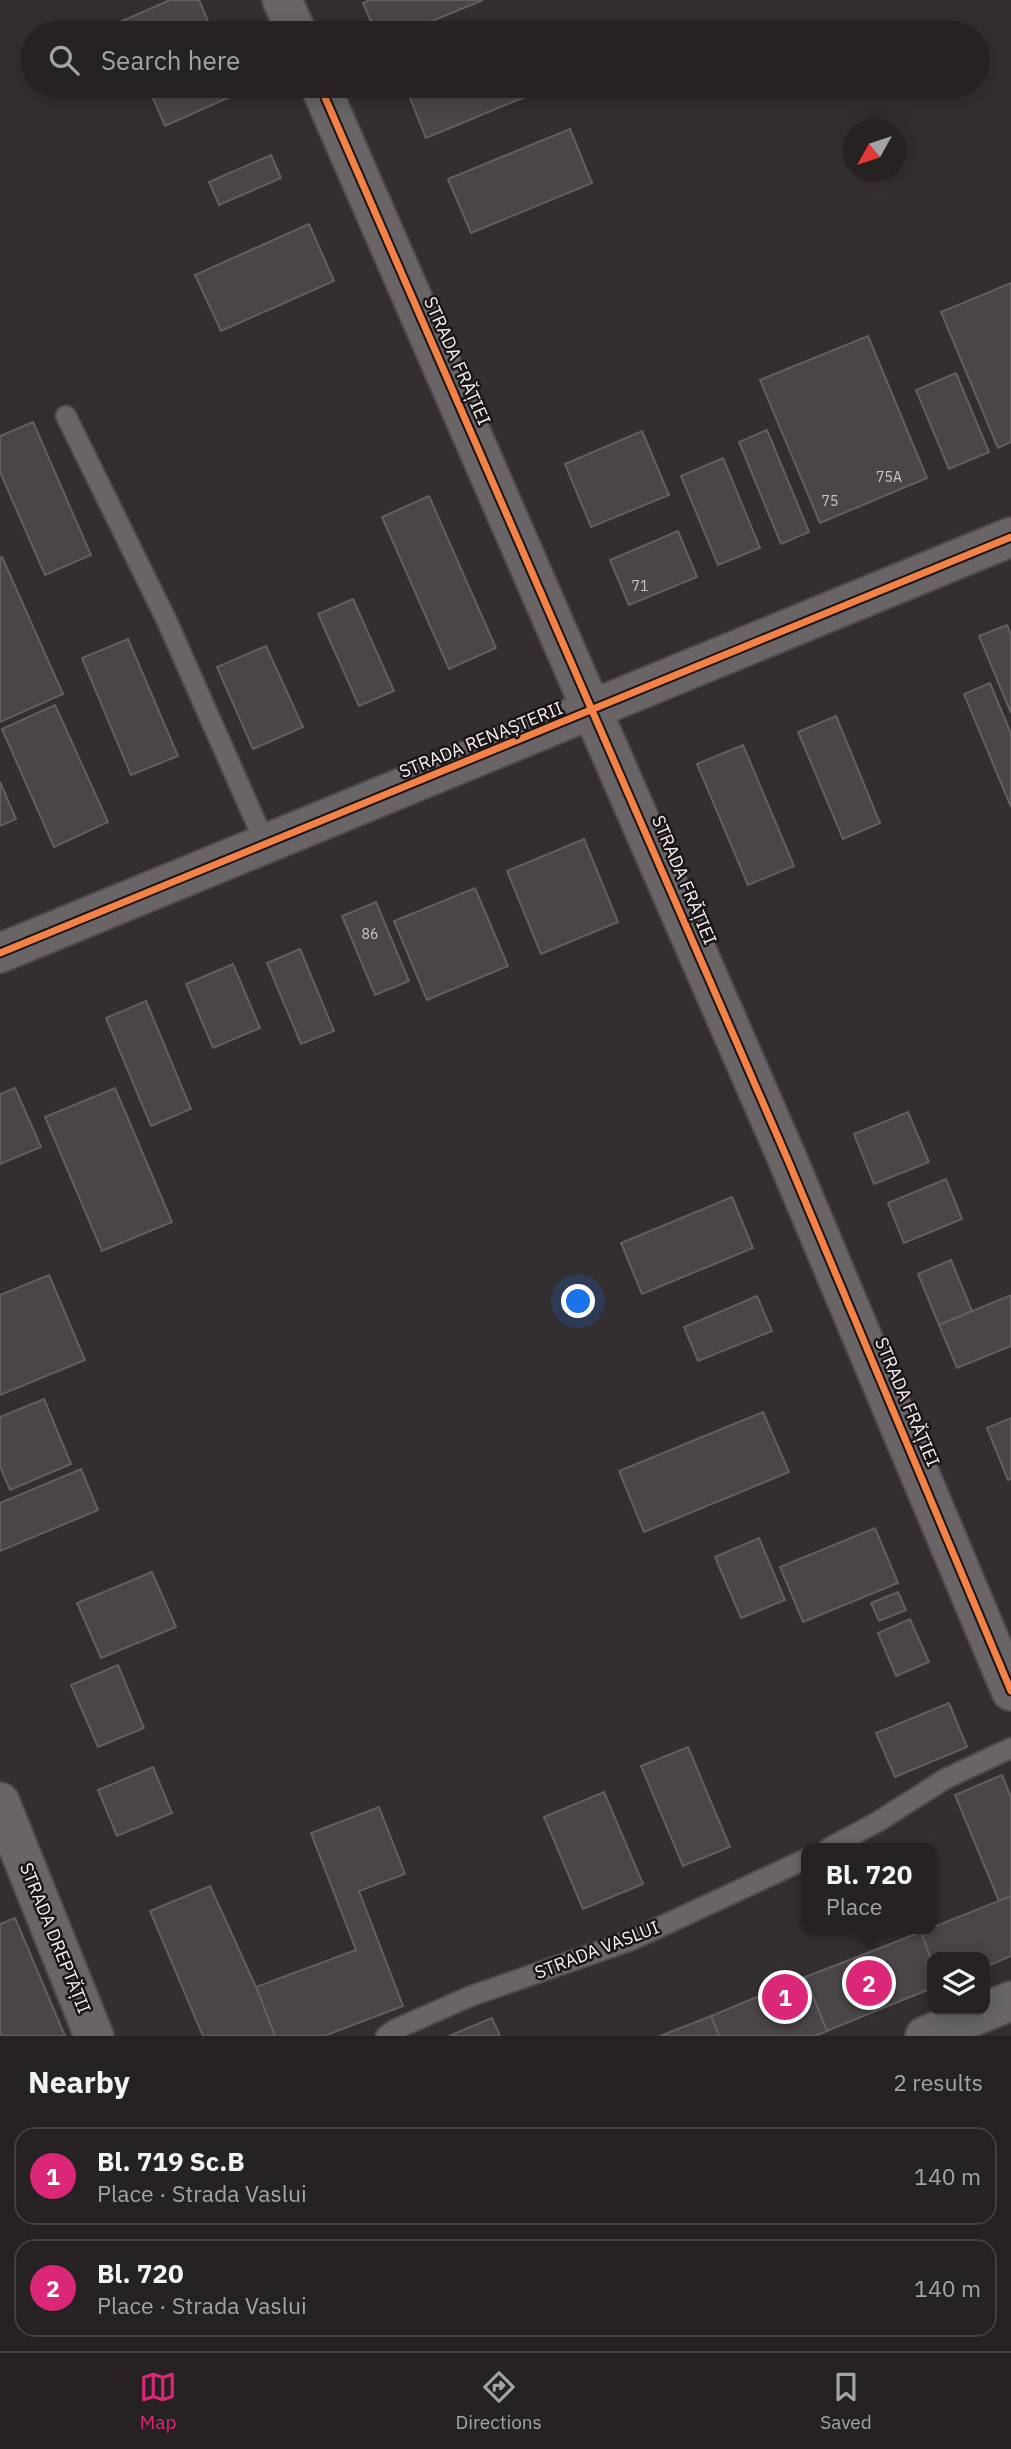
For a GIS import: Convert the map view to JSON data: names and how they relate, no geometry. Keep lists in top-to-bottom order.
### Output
{
  "streets": {
    "street": ["STRADA FRĂȚIEI", "STRADA RENAȘTERII", "STRADA DREPTĂȚII"],
    "lane": ["STRADA VASLUI"]
  },
  "crossings": [
    ["STRADA FRĂȚIEI", "STRADA RENAȘTERII"]
  ],
  "house_numbers": [
    "75A",
    "75",
    "71",
    "86"
  ],
  "north": "bottom left",
  "page": {
    "search": "Search here",
    "popup": ["Bl. 720", "Place"],
    "pins": ["2", "1"],
    "heading": ["Nearby", "2 results"],
    "list": [
      {
        "mark": "1",
        "name": "Bl. 719 Sc.B",
        "note": "Place · Strada Vaslui",
        "value": "140 m"
      },
      {
        "mark": "2",
        "name": "Bl. 720",
        "note": "Place · Strada Vaslui",
        "value": "140 m"
      }
    ],
    "nav": ["Map", "Directions", "Saved"]
  }
}
